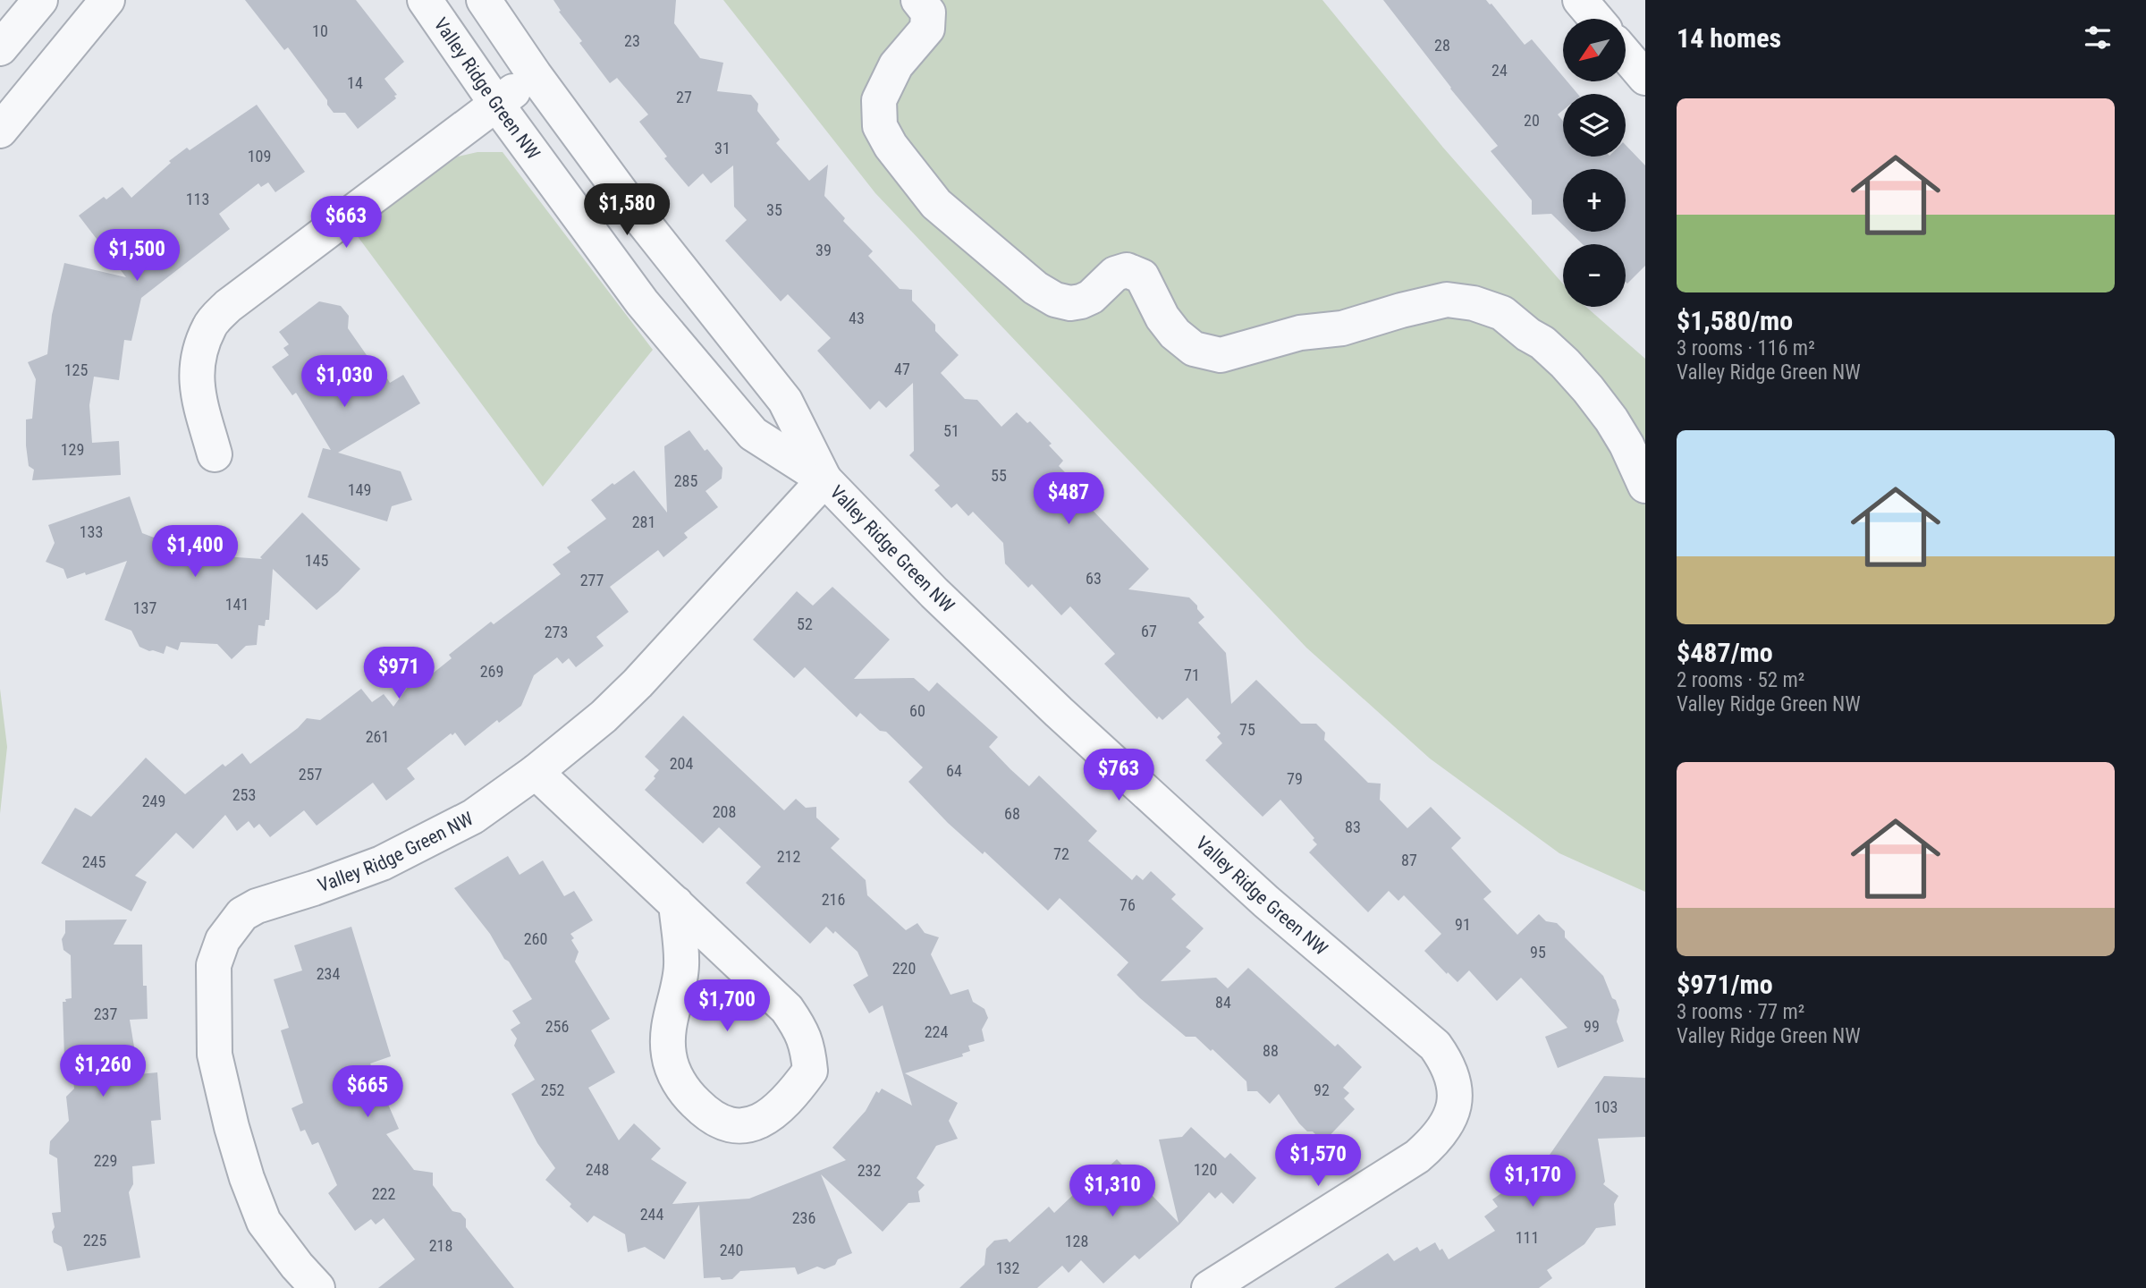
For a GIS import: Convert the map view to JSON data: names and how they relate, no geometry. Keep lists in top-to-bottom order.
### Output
{
  "streets": {
    "street": ["Valley Ridge Green NW"]
  },
  "house_numbers": [
    "10",
    "23",
    "28",
    "24",
    "14",
    "27",
    "20",
    "31",
    "109",
    "113",
    "35",
    "39",
    "43",
    "47",
    "125",
    "51",
    "129",
    "55",
    "285",
    "149",
    "281",
    "133",
    "145",
    "63",
    "277",
    "141",
    "137",
    "52",
    "67",
    "273",
    "269",
    "71",
    "60",
    "75",
    "261",
    "204",
    "64",
    "257",
    "79",
    "253",
    "249",
    "208",
    "68",
    "83",
    "72",
    "212",
    "87",
    "245",
    "216",
    "76",
    "91",
    "260",
    "95",
    "220",
    "234",
    "84",
    "237",
    "256",
    "99",
    "224",
    "88",
    "252",
    "92",
    "103",
    "229",
    "248",
    "120",
    "232",
    "222",
    "244",
    "236",
    "111",
    "225",
    "128",
    "218",
    "240",
    "132"
  ],
  "north": "bottom left",
  "page": {
    "heading": "14 homes",
    "map_buttons": ["+", "−"],
    "list": [
      {
        "name": "$1,580/mo",
        "note": "3 rooms · 116 m² · Valley Ridge Green NW"
      },
      {
        "name": "$487/mo",
        "note": "2 rooms · 52 m² · Valley Ridge Green NW"
      },
      {
        "name": "$971/mo",
        "note": "3 rooms · 77 m² · Valley Ridge Green NW"
      }
    ],
    "price": [
      "$1,580",
      "$663",
      "$1,500",
      "$1,030",
      "$487",
      "$1,400",
      "$971",
      "$763",
      "$1,700",
      "$1,260",
      "$665",
      "$1,570",
      "$1,170",
      "$1,310"
    ]
  }
}
